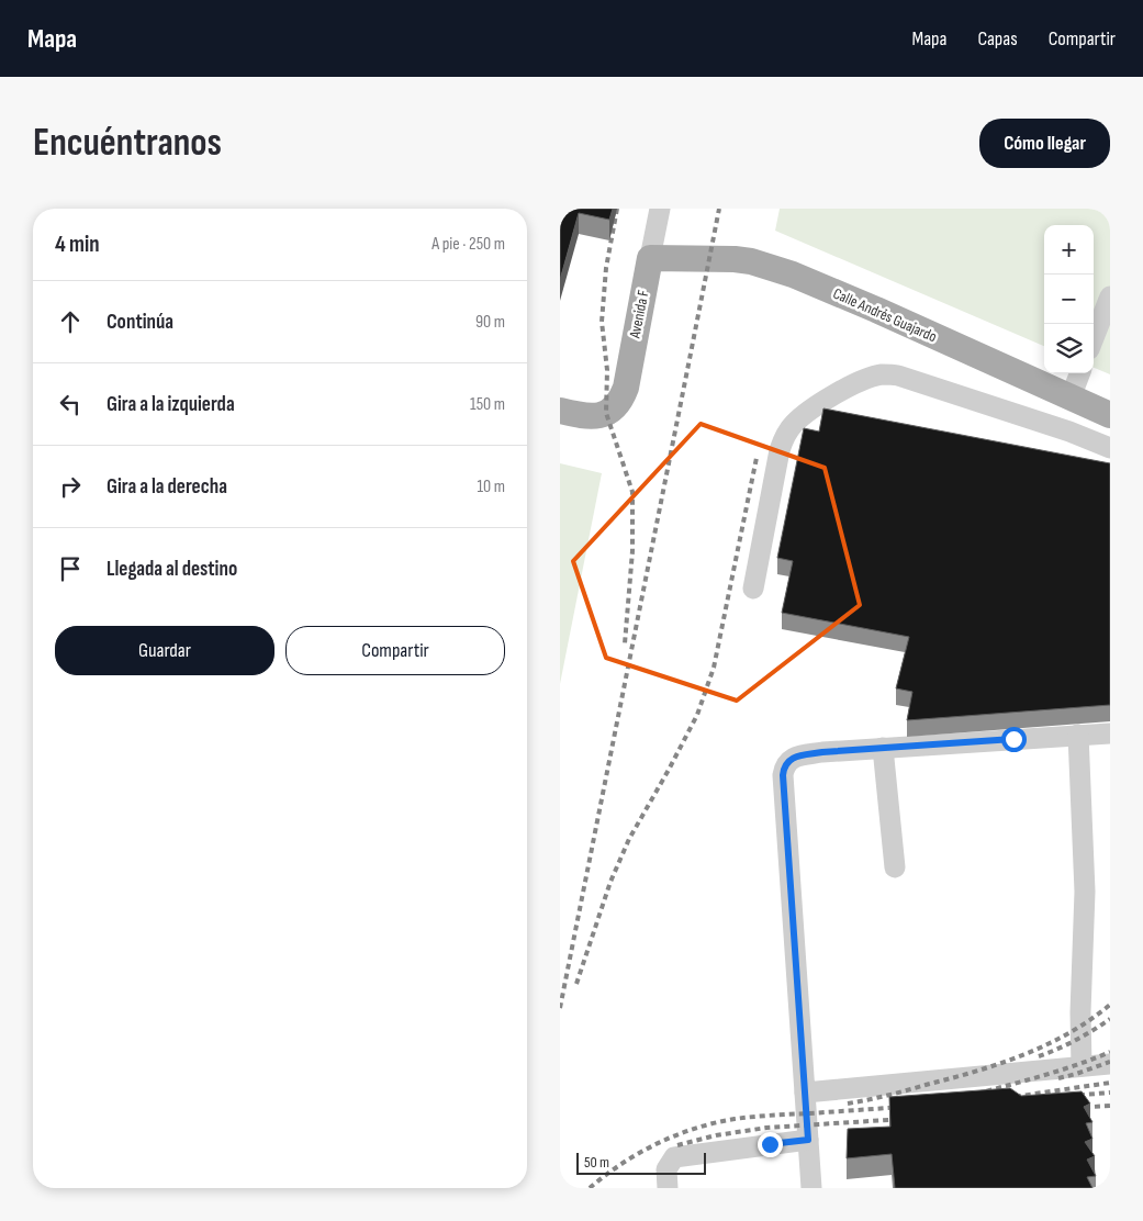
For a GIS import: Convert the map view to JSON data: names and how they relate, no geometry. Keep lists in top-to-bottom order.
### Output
{
  "streets": {
    "main road": ["Avenida F", "Calle Andrés Guajardo"]
  },
  "crossings": [
    ["Avenida F", "Calle Andrés Guajardo"]
  ],
  "scale_bar": "50 m",
  "page": {
    "header": "Mapa",
    "nav": ["Mapa", "Capas", "Compartir"],
    "buttons": [
      "Cómo llegar",
      ["Guardar", "Compartir"]
    ],
    "title": "Encuéntranos",
    "heading": ["4 min", "A pie · 250 m"],
    "map_buttons": ["+", "−"],
    "list": [
      ["Continúa", "90 m"],
      ["Gira a la izquierda", "150 m"],
      ["Gira a la derecha", "10 m"],
      "Llegada al destino"
    ],
    "scale": "50 m"
  }
}
